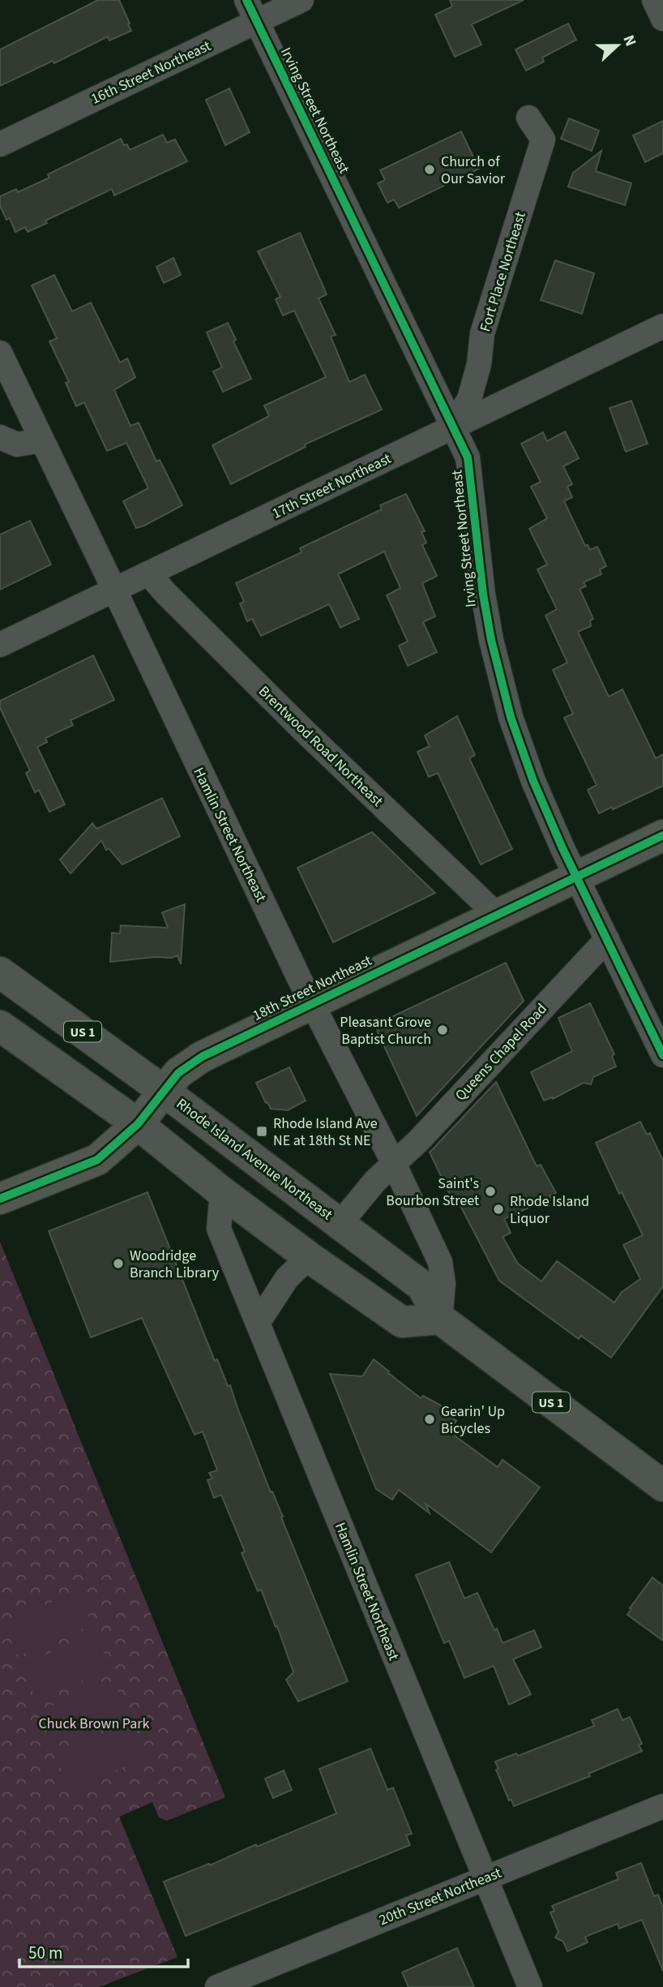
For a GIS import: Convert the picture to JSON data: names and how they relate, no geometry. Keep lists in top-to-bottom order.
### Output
{
  "streets": {
    "main road": ["18th Street Northeast", "US 1", "Rhode Island Avenue Northeast"],
    "street": [
      "16th Street Northeast",
      "Irving Street Northeast",
      "Fort Place Northeast",
      "17th Street Northeast",
      "Brentwood Road Northeast",
      "Hamlin Street Northeast",
      "Queens Chapel Road",
      "20th Street Northeast"
    ]
  },
  "crossings": [
    ["16th Street Northeast", "Irving Street Northeast"],
    ["Irving Street Northeast", "Fort Place Northeast"],
    ["Irving Street Northeast", "17th Street Northeast"],
    ["Irving Street Northeast", "18th Street Northeast"],
    ["Irving Street Northeast", "Queens Chapel Road"],
    ["Fort Place Northeast", "17th Street Northeast"],
    ["17th Street Northeast", "Brentwood Road Northeast"],
    ["17th Street Northeast", "Hamlin Street Northeast"],
    ["Brentwood Road Northeast", "18th Street Northeast"],
    ["Hamlin Street Northeast", "18th Street Northeast"],
    ["Hamlin Street Northeast", "Queens Chapel Road"],
    ["Hamlin Street Northeast", "Rhode Island Avenue Northeast"],
    ["Hamlin Street Northeast", "20th Street Northeast"],
    ["18th Street Northeast", "Rhode Island Avenue Northeast"]
  ],
  "parks": ["Chuck Brown Park"],
  "places": {
    "other": [
      "Church of Our Savior",
      "Pleasant Grove Baptist Church",
      "Saint's Bourbon Street",
      "Rhode Island Liquor",
      "Woodridge Branch Library",
      "Gearin' Up Bicycles"
    ],
    "transit": ["Rhode Island Ave NE at 18th St NE"]
  },
  "scale_bar": "50 m",
  "north": "right"
}
